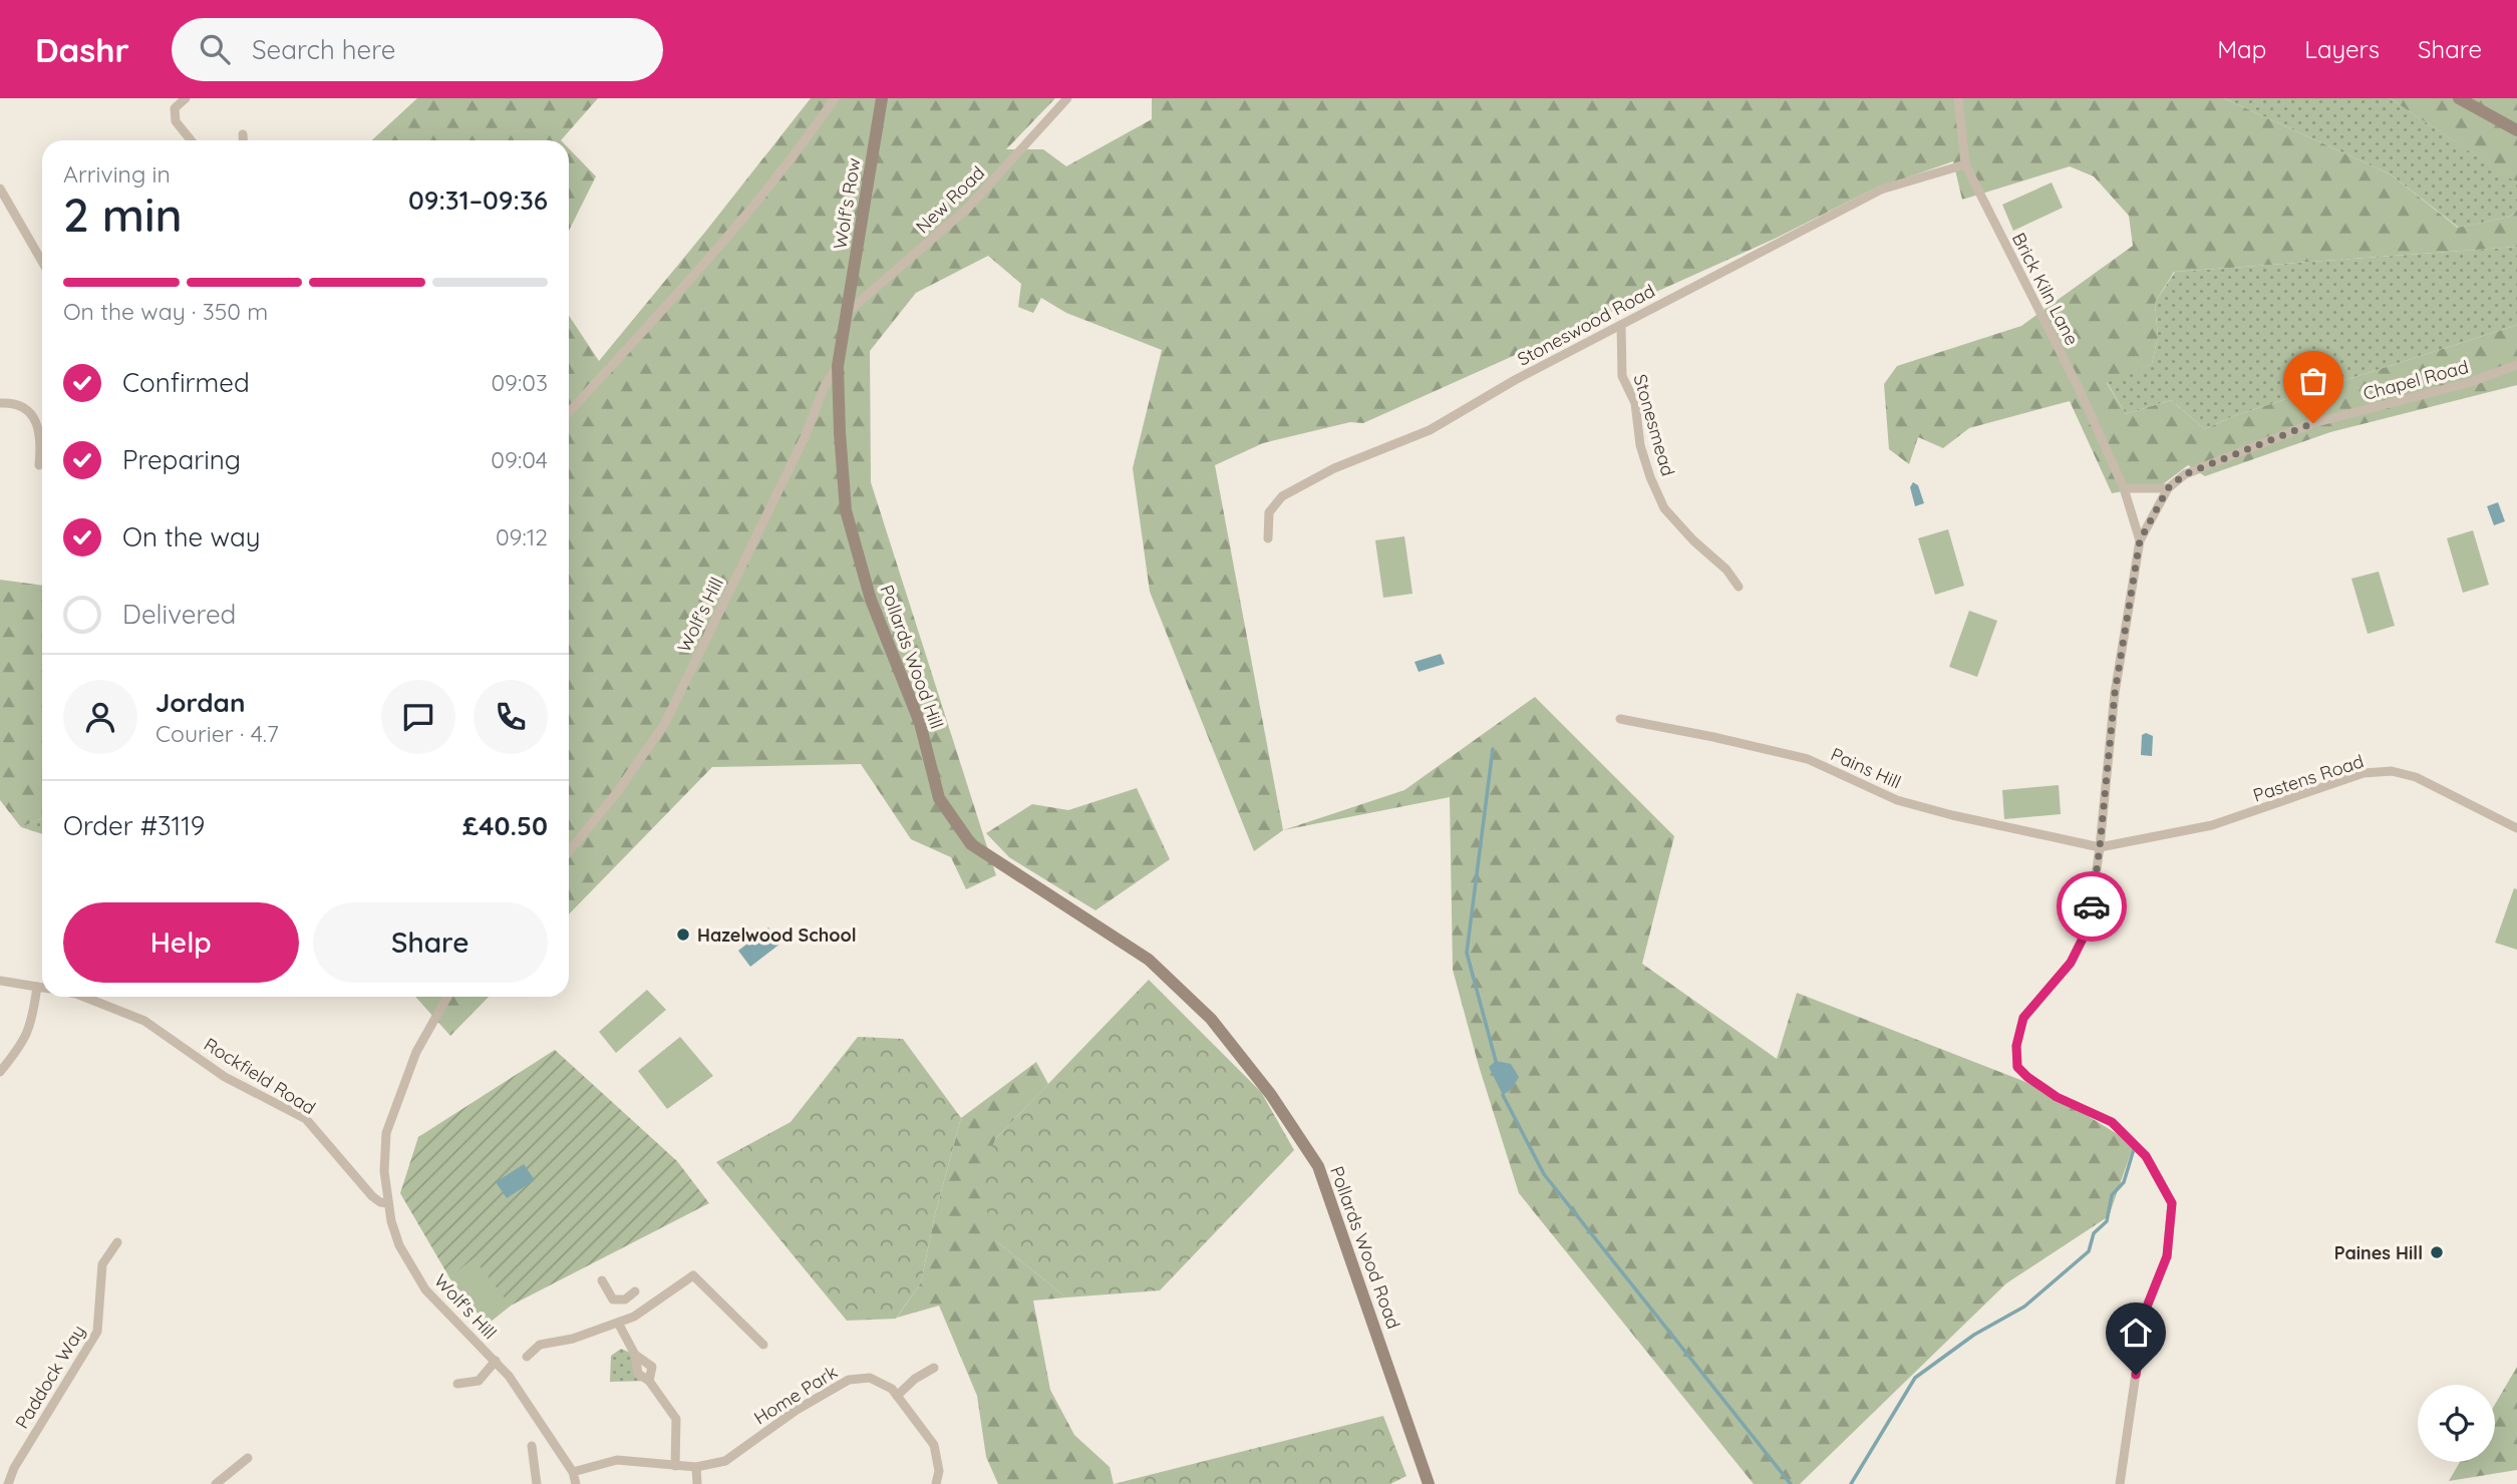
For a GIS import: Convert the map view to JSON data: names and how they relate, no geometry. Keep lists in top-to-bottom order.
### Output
{
  "streets": {
    "street": [
      "New Road",
      "Wolf's Row",
      "Brick Kiln Lane",
      "Stoneswood Road",
      "Chapel Road",
      "Stonesmead",
      "Wolf's Hill",
      "Pollards Wood Hill",
      "Pains Hill",
      "Pastens Road",
      "Rockfield Road",
      "Pollards Wood Road",
      "Paddock Way",
      "Home Park"
    ]
  },
  "crossings": [
    ["New Road", "Wolf's Row"],
    ["New Road", "Pollards Wood Hill"],
    ["Wolf's Row", "Pollards Wood Hill"],
    ["Brick Kiln Lane", "Stoneswood Road"],
    ["Stoneswood Road", "Stonesmead"],
    ["Wolf's Hill", "Pollards Wood Hill"],
    ["Wolf's Hill", "Rockfield Road"],
    ["Wolf's Hill", "Home Park"],
    ["Pollards Wood Hill", "Pollards Wood Road"],
    ["Pains Hill", "Pastens Road"]
  ],
  "places": ["Hazelwood School", "Paines Hill"],
  "page": {
    "header": "Dashr",
    "search": "Search here",
    "nav": ["Map", "Layers", "Share"],
    "heading": ["2 min", "Arriving in", "09:31–09:36"],
    "panel": [
      "Jordan",
      "Courier · 4.7",
      "Order #3119",
      "£40.50"
    ],
    "bar": "On the way · 350 m",
    "list": [
      ["Confirmed", "09:03"],
      ["Preparing", "09:04"],
      ["On the way", "09:12"],
      "Delivered"
    ],
    "buttons": ["Help", "Share"]
  }
}
